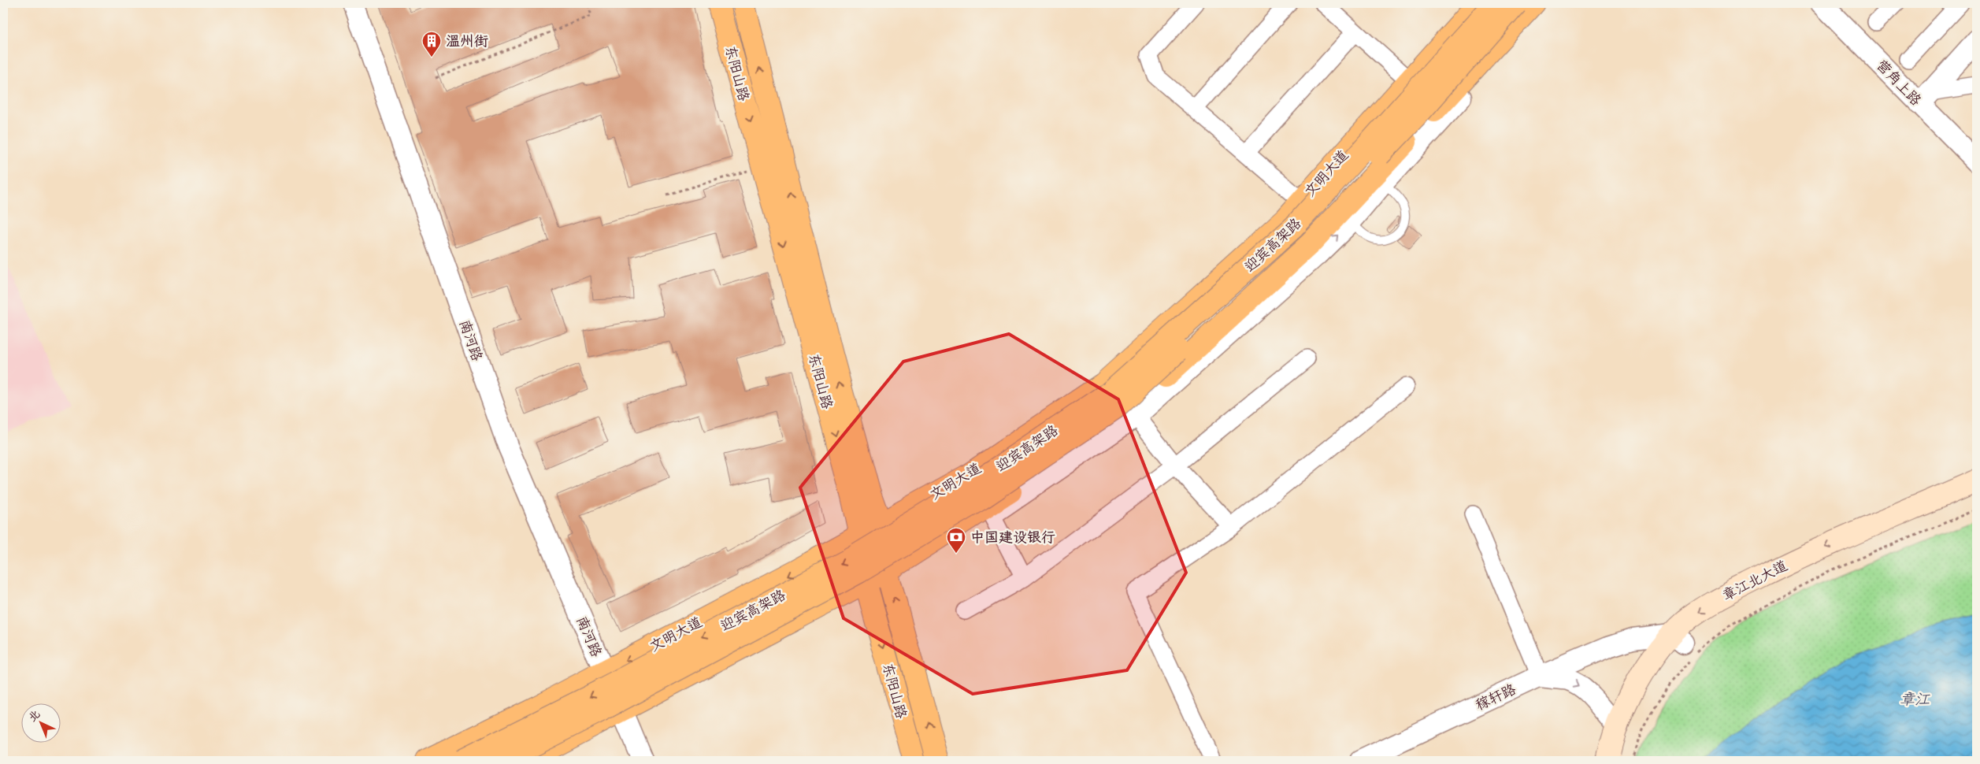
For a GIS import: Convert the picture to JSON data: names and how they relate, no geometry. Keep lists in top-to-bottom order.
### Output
{
  "streets": {
    "main road": [
      "东阳山路",
      "文明大道",
      "迎宾高架路",
      "章江北大道"
    ],
    "street": ["营角上路", "南河路", "稼轩路"]
  },
  "crossings": [
    ["东阳山路", "文明大道"],
    ["文明大道", "南河路"],
    ["章江北大道", "稼轩路"]
  ],
  "water": ["章江"],
  "places": {
    "building": ["温州街"],
    "bank": ["中国建设银行"]
  },
  "north": "top left"
}
